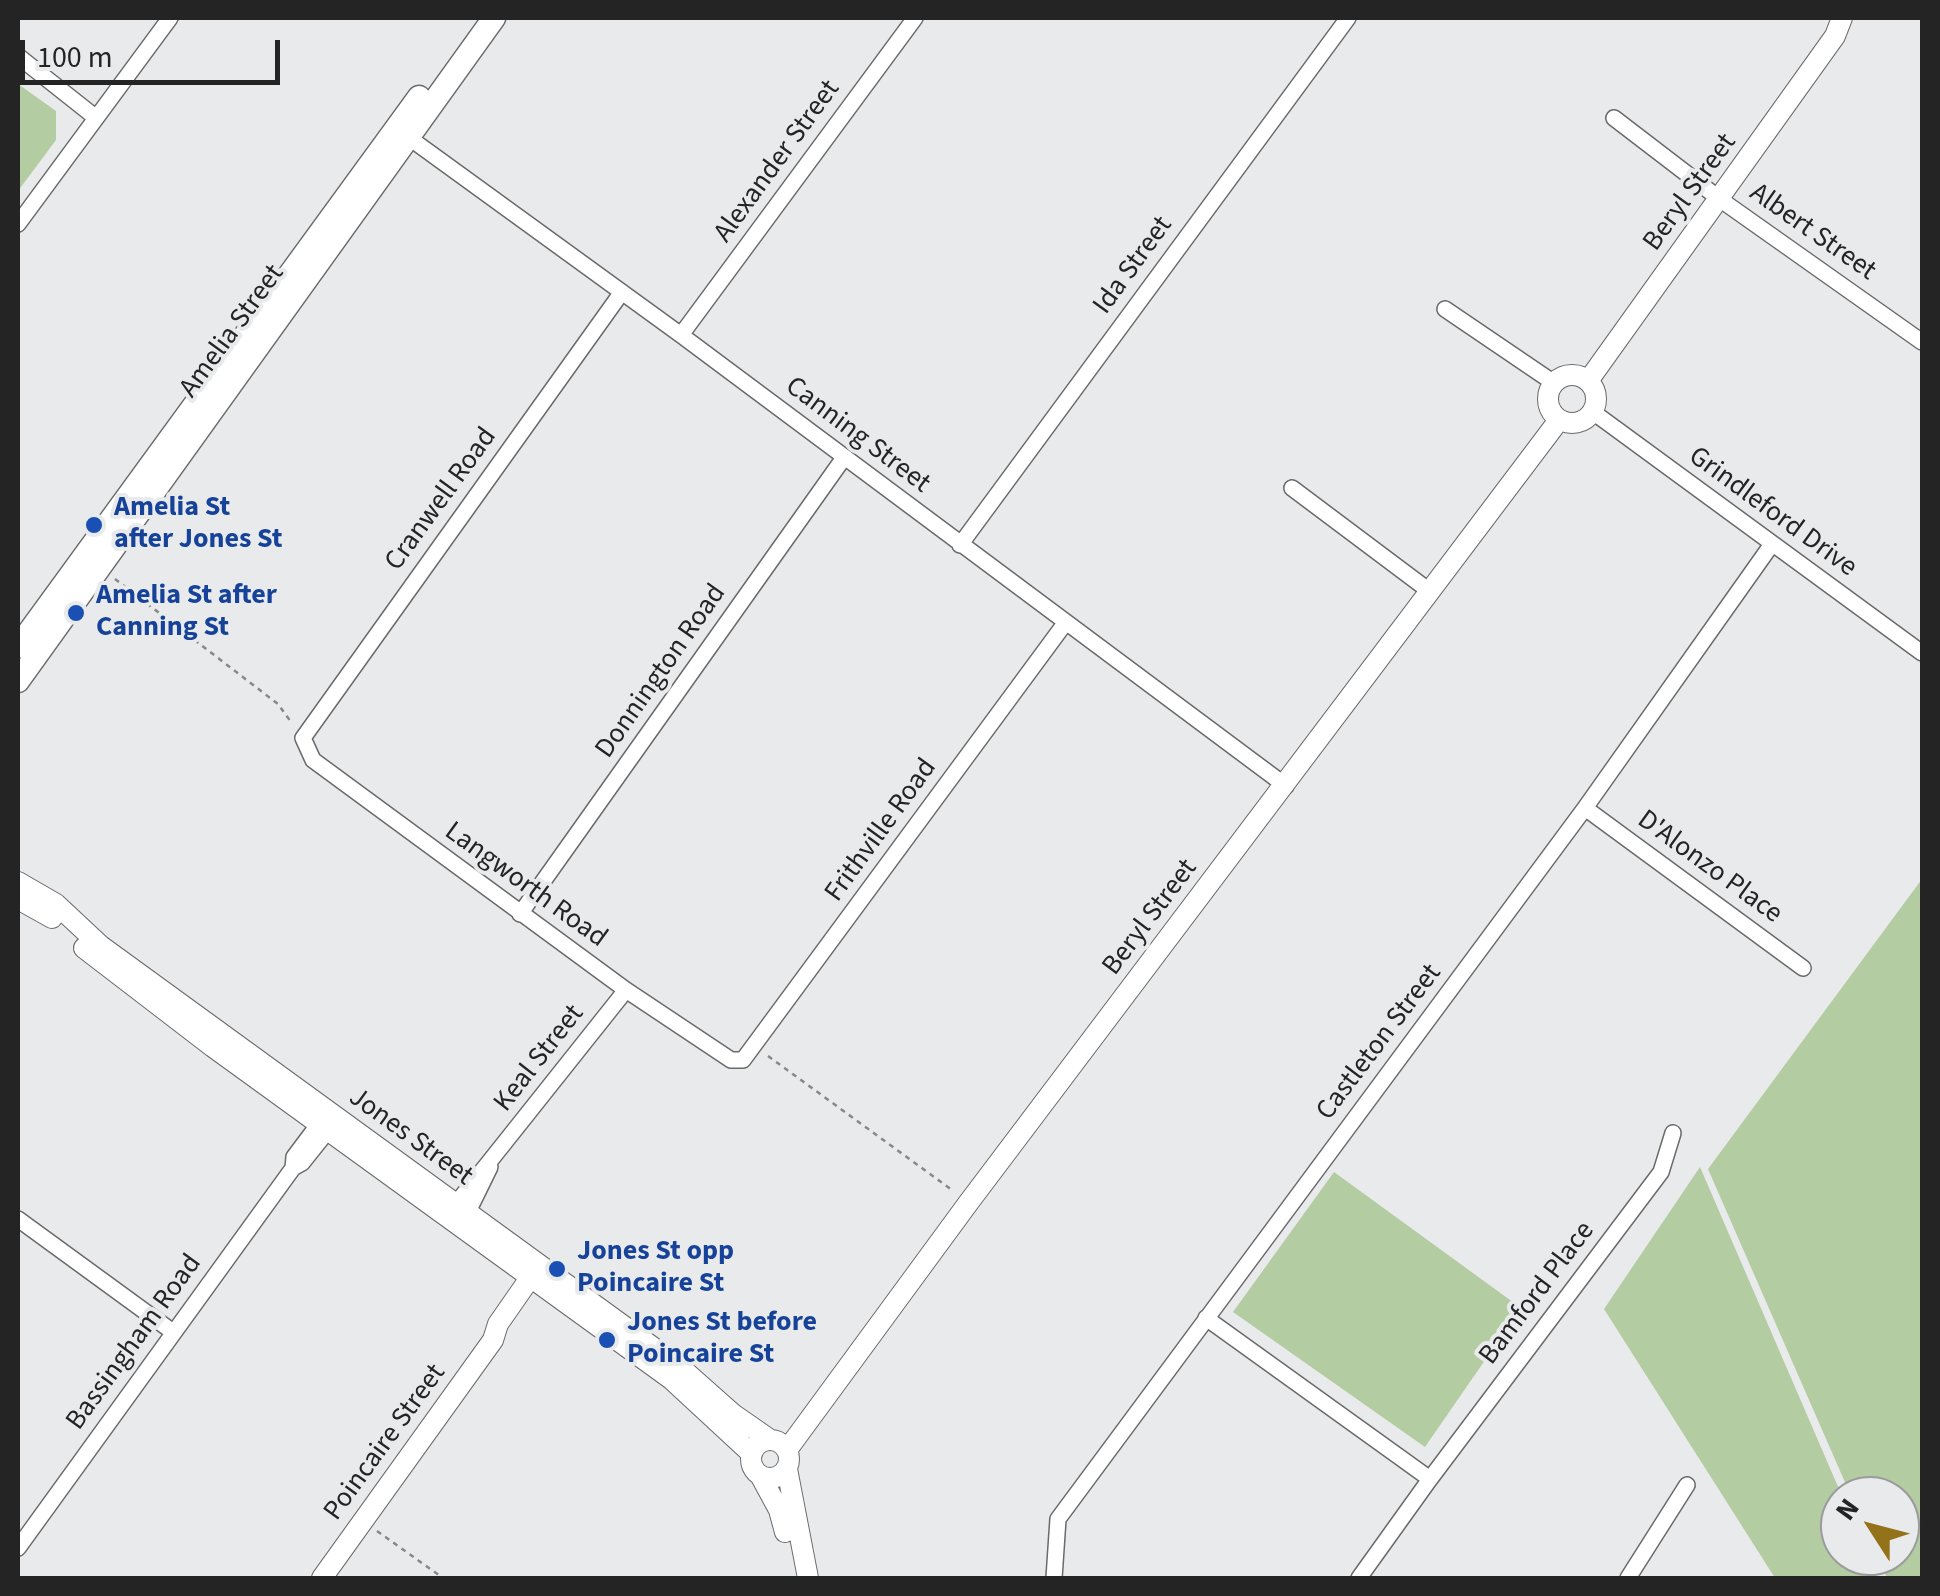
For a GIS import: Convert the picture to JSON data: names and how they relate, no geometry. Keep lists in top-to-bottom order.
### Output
{
  "streets": {
    "main road": ["Amelia Street"],
    "street": [
      "Alexander Street",
      "Beryl Street",
      "Albert Street",
      "Ida Street",
      "Canning Street",
      "Cranwell Road",
      "Grindleford Drive",
      "Donnington Road",
      "Frithville Road",
      "D'Alonzo Place",
      "Langworth Road",
      "Castleton Street",
      "Keal Street",
      "Jones Street",
      "Bamford Place",
      "Bassingham Road",
      "Poincaire Street"
    ]
  },
  "crossings": [
    ["Alexander Street", "Canning Street"],
    ["Beryl Street", "Albert Street"],
    ["Beryl Street", "Canning Street"],
    ["Beryl Street", "Grindleford Drive"],
    ["Beryl Street", "Jones Street"],
    ["Ida Street", "Canning Street"],
    ["Amelia Street", "Canning Street"],
    ["Canning Street", "Cranwell Road"],
    ["Canning Street", "Donnington Road"],
    ["Canning Street", "Frithville Road"],
    ["Cranwell Road", "Langworth Road"],
    ["Grindleford Drive", "Castleton Street"],
    ["Donnington Road", "Langworth Road"],
    ["Frithville Road", "Langworth Road"],
    ["D'Alonzo Place", "Castleton Street"],
    ["Langworth Road", "Keal Street"],
    ["Keal Street", "Jones Street"],
    ["Jones Street", "Bassingham Road"],
    ["Jones Street", "Poincaire Street"]
  ],
  "places": [
    "Amelia St after Jones St",
    "Amelia St after Canning St",
    "Jones St opp Poincaire St",
    "Jones St before Poincaire St"
  ],
  "scale_bar": "100 m",
  "north": "top left"
}
